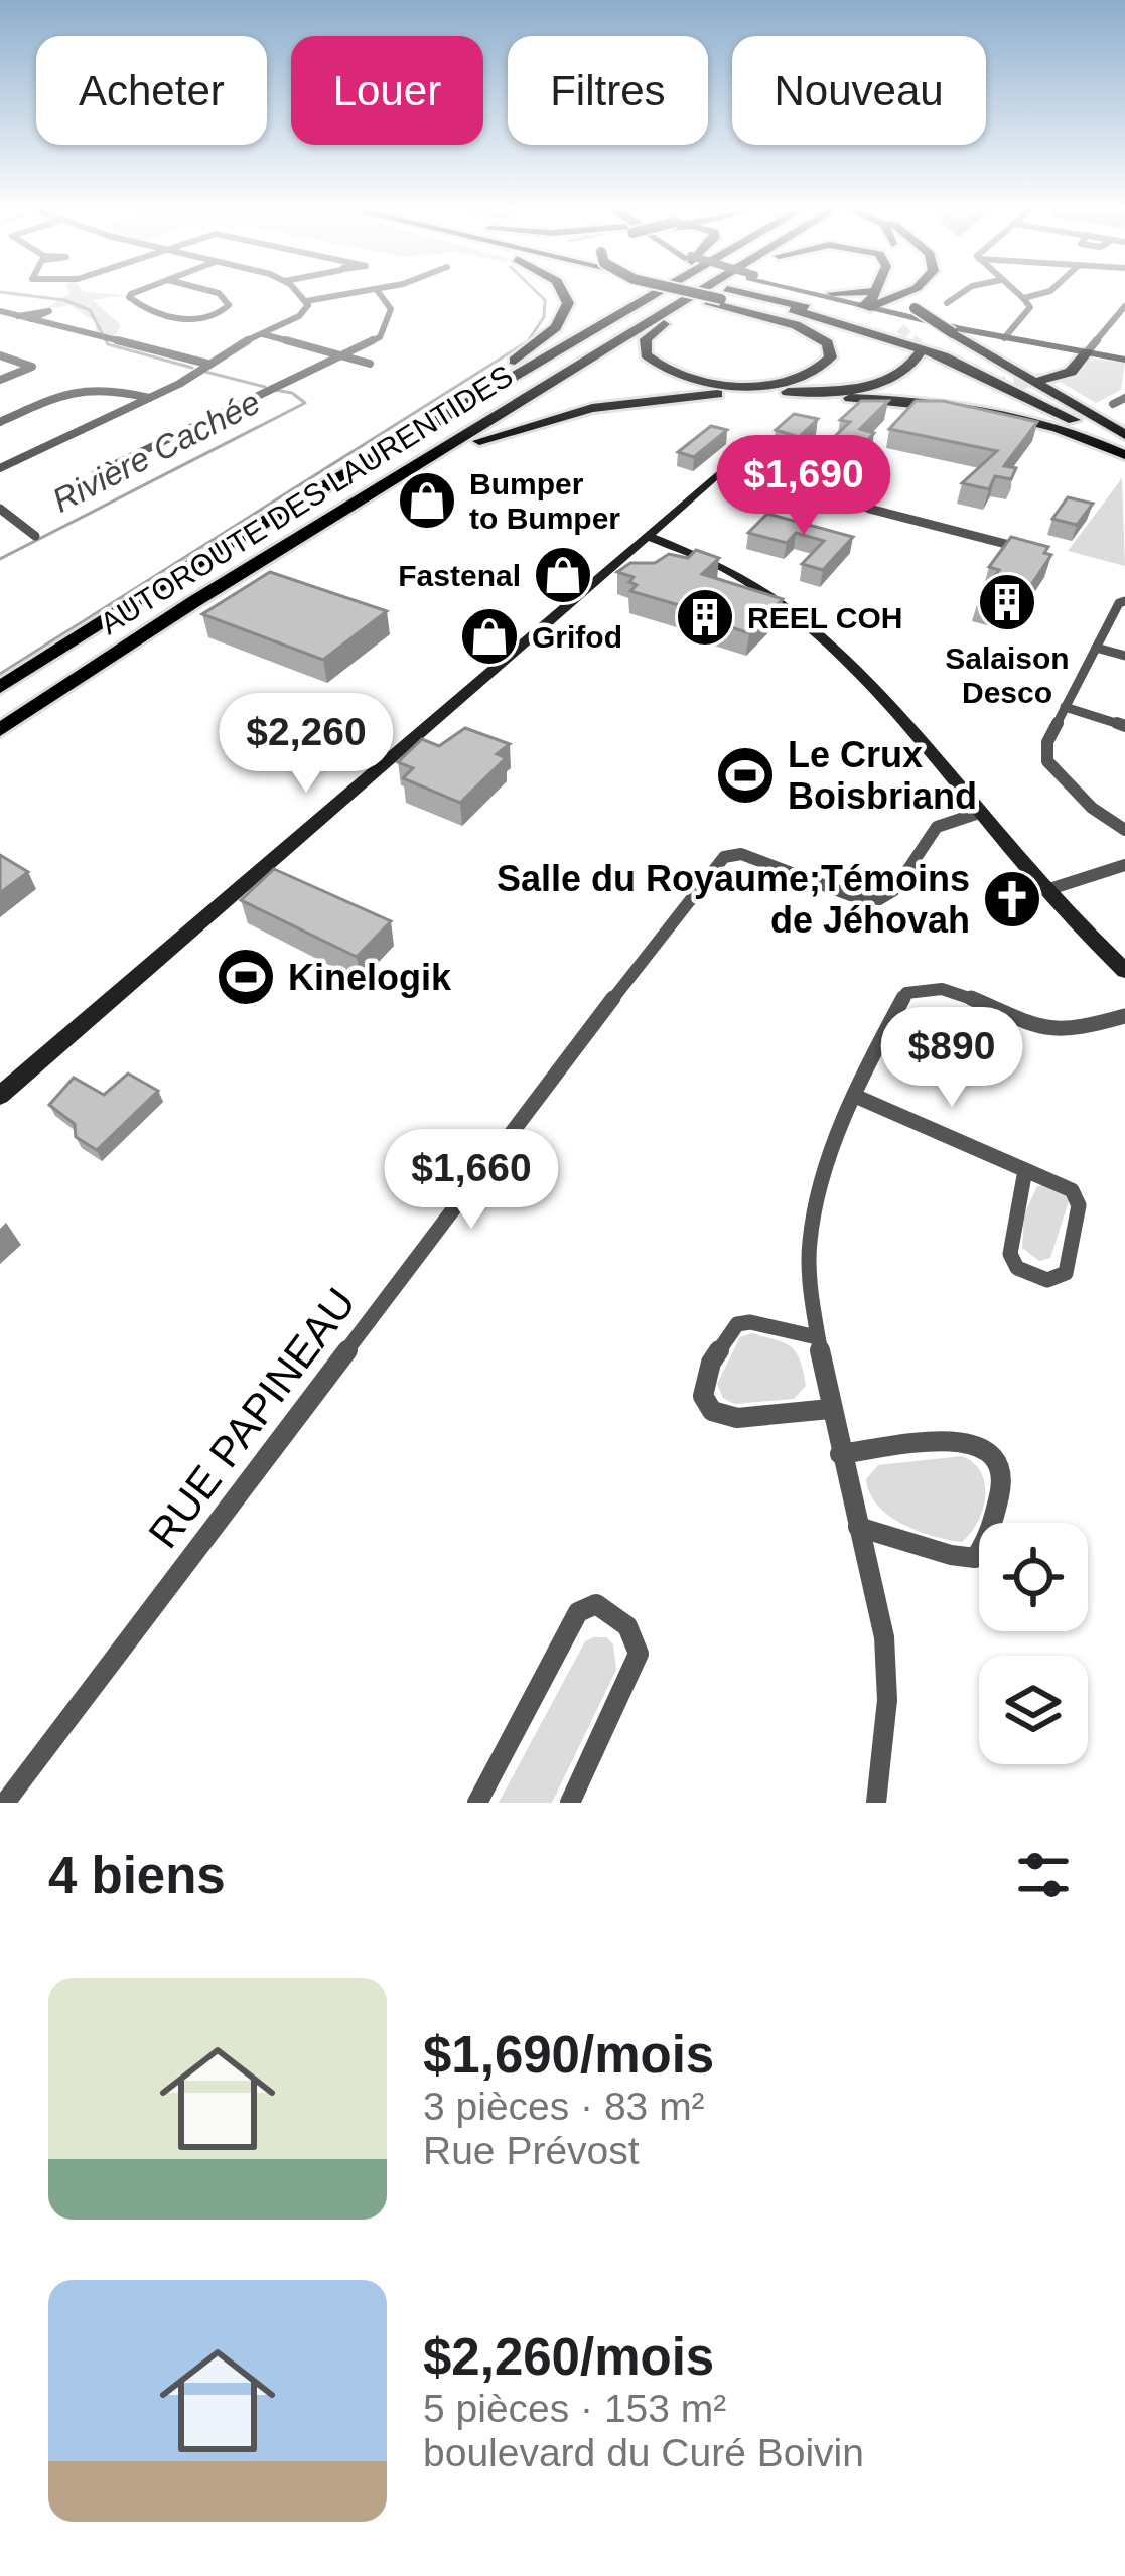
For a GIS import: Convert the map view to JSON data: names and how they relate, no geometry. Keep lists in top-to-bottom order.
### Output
{
  "streets": {
    "highway": ["AUTOROUTE DES LAURENTIDES"],
    "street": ["RUE PAPINEAU"]
  },
  "water": ["Rivière Cachée"],
  "places": {
    "shop": ["Bumper to Bumper", "Fastenal", "Grifod"],
    "building": ["Salaison Desco", "REEL COH"],
    "sports": ["Le Crux Boisbriand", "Kinelogik"],
    "church": ["Salle du Royaume;Témoins de Jéhovah"]
  },
  "page": {
    "chip": [
      "Acheter",
      "Louer",
      "Filtres",
      "Nouveau"
    ],
    "price": [
      "$1,690",
      "$2,260",
      "$890",
      "$1,660"
    ],
    "heading": "4 biens",
    "list": [
      {
        "name": "$1,690/mois",
        "note": "3 pièces · 83 m² · Rue Prévost"
      },
      {
        "name": "$2,260/mois",
        "note": "5 pièces · 153 m² · boulevard du Curé Boivin"
      }
    ]
  }
}
